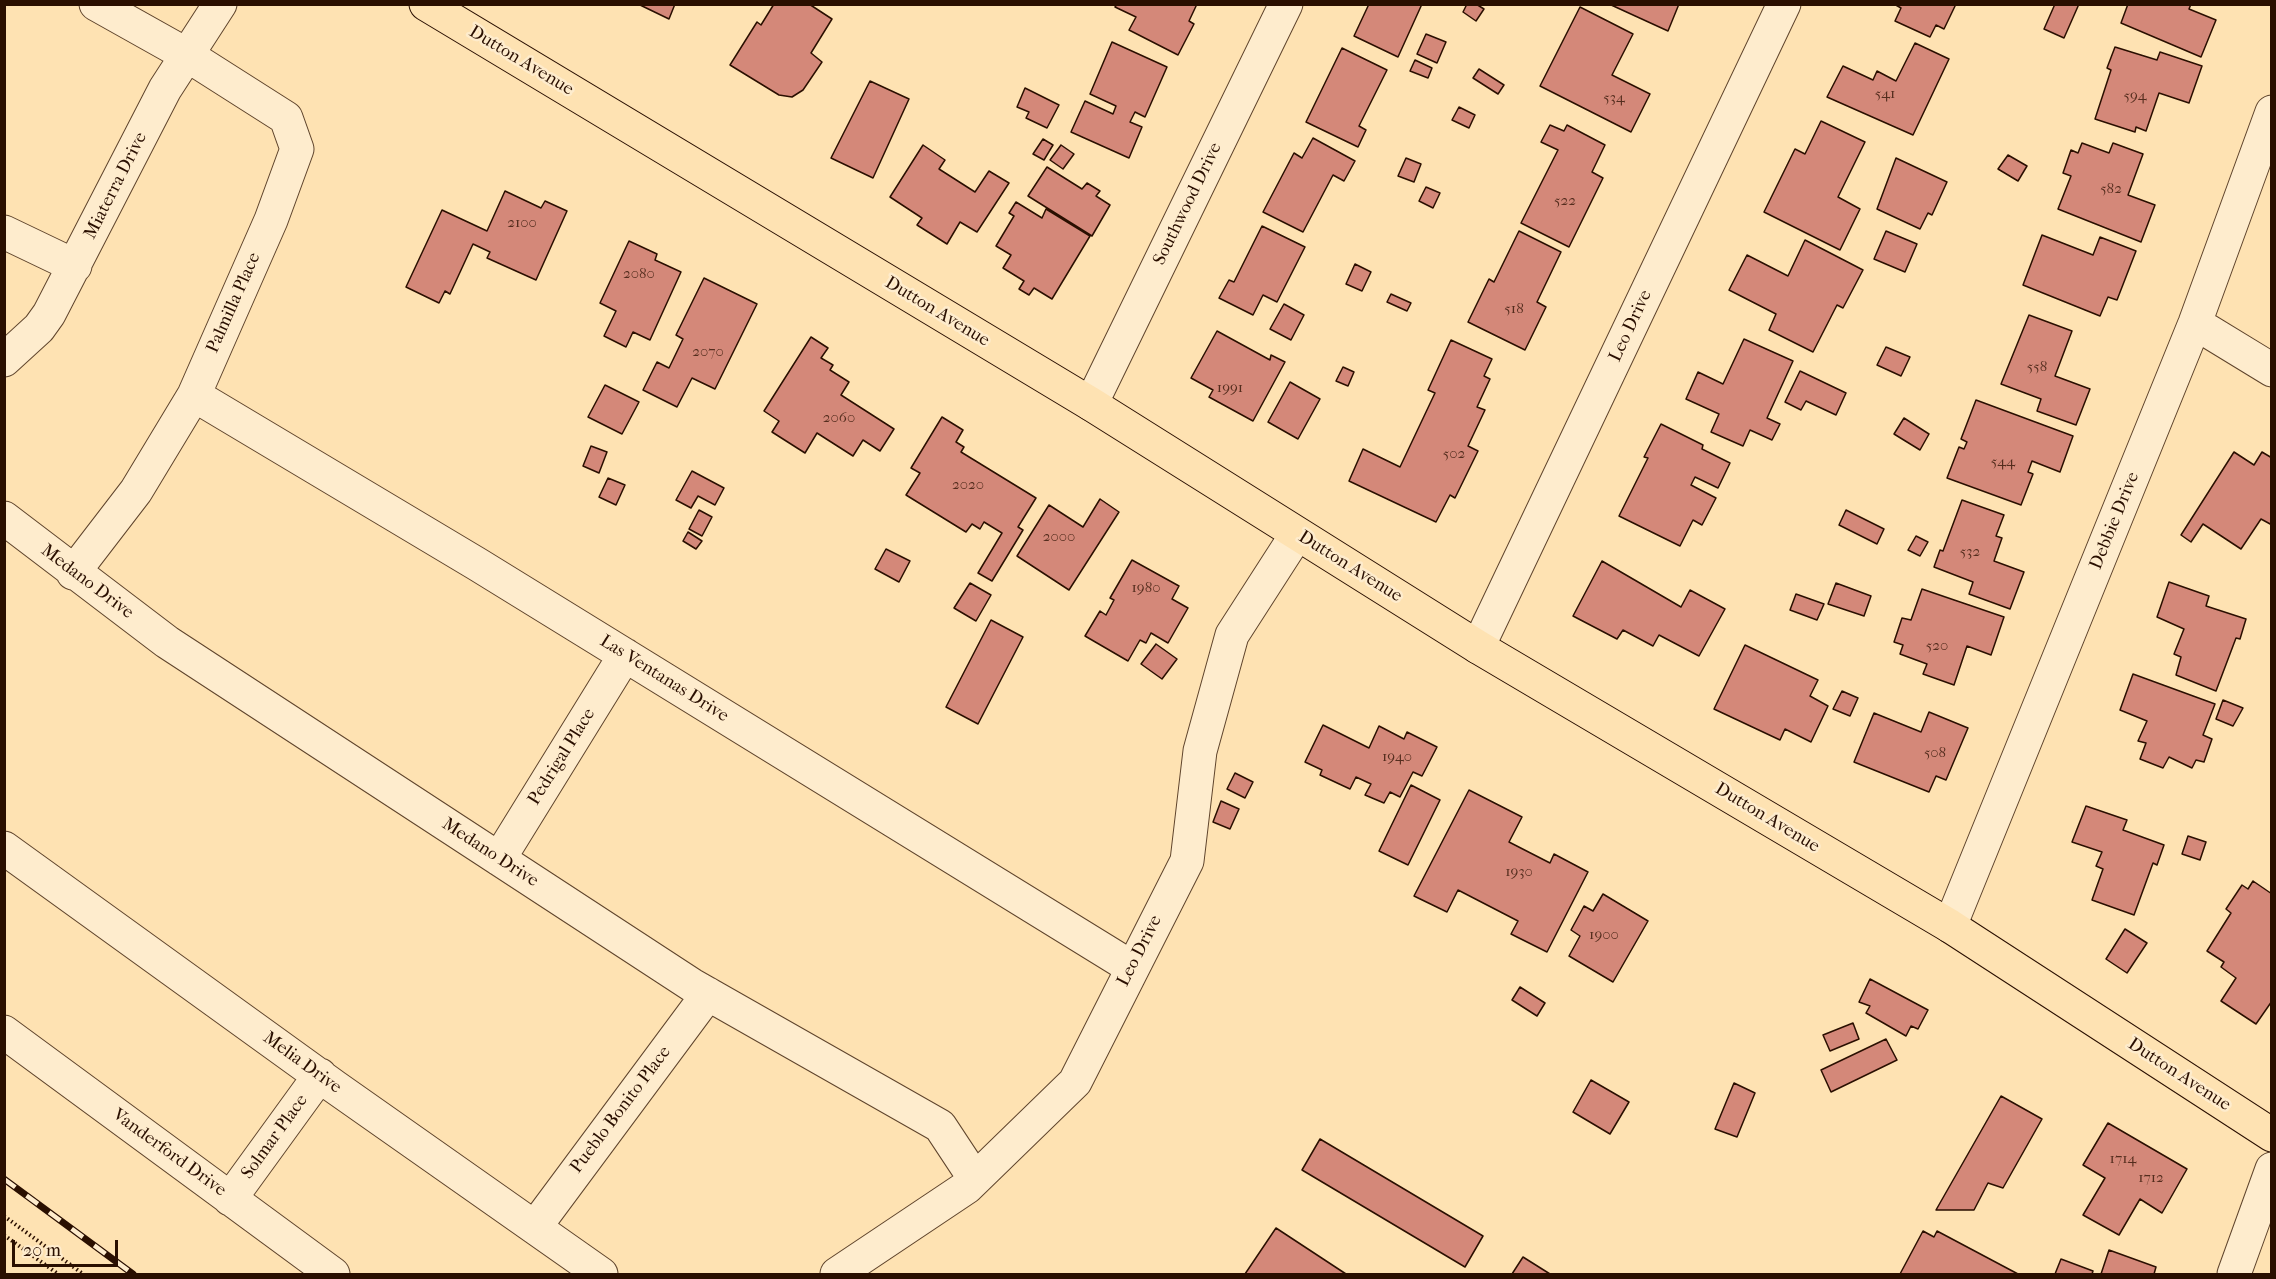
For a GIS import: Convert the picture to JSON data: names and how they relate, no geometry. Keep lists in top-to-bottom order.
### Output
{
  "streets": {
    "main road": ["Dutton Avenue"],
    "street": [
      "Miaterra Drive",
      "Southwood Drive",
      "Palmilla Place",
      "Leo Drive",
      "Debbie Drive",
      "Medano Drive",
      "Las Ventanas Drive",
      "Pedrigal Place",
      "Melia Drive",
      "Pueblo Bonito Place",
      "Solmar Place",
      "Vanderford Drive"
    ]
  },
  "crossings": [
    ["Dutton Avenue", "Southwood Drive"],
    ["Dutton Avenue", "Leo Drive"],
    ["Dutton Avenue", "Debbie Drive"],
    ["Miaterra Drive", "Palmilla Place"],
    ["Palmilla Place", "Medano Drive"],
    ["Palmilla Place", "Las Ventanas Drive"],
    ["Leo Drive", "Medano Drive"],
    ["Leo Drive", "Las Ventanas Drive"],
    ["Medano Drive", "Pedrigal Place"],
    ["Medano Drive", "Pueblo Bonito Place"],
    ["Las Ventanas Drive", "Pedrigal Place"],
    ["Melia Drive", "Pueblo Bonito Place"],
    ["Melia Drive", "Solmar Place"],
    ["Solmar Place", "Vanderford Drive"]
  ],
  "house_numbers": [
    "541",
    "594",
    "534",
    "582",
    "522",
    "2100",
    "2080",
    "518",
    "2070",
    "558",
    "1991",
    "2060",
    "502",
    "544",
    "2020",
    "2000",
    "532",
    "1980",
    "520",
    "508",
    "1940",
    "1930",
    "1900",
    "1714",
    "1712"
  ],
  "scale_bar": "20 m"
}
